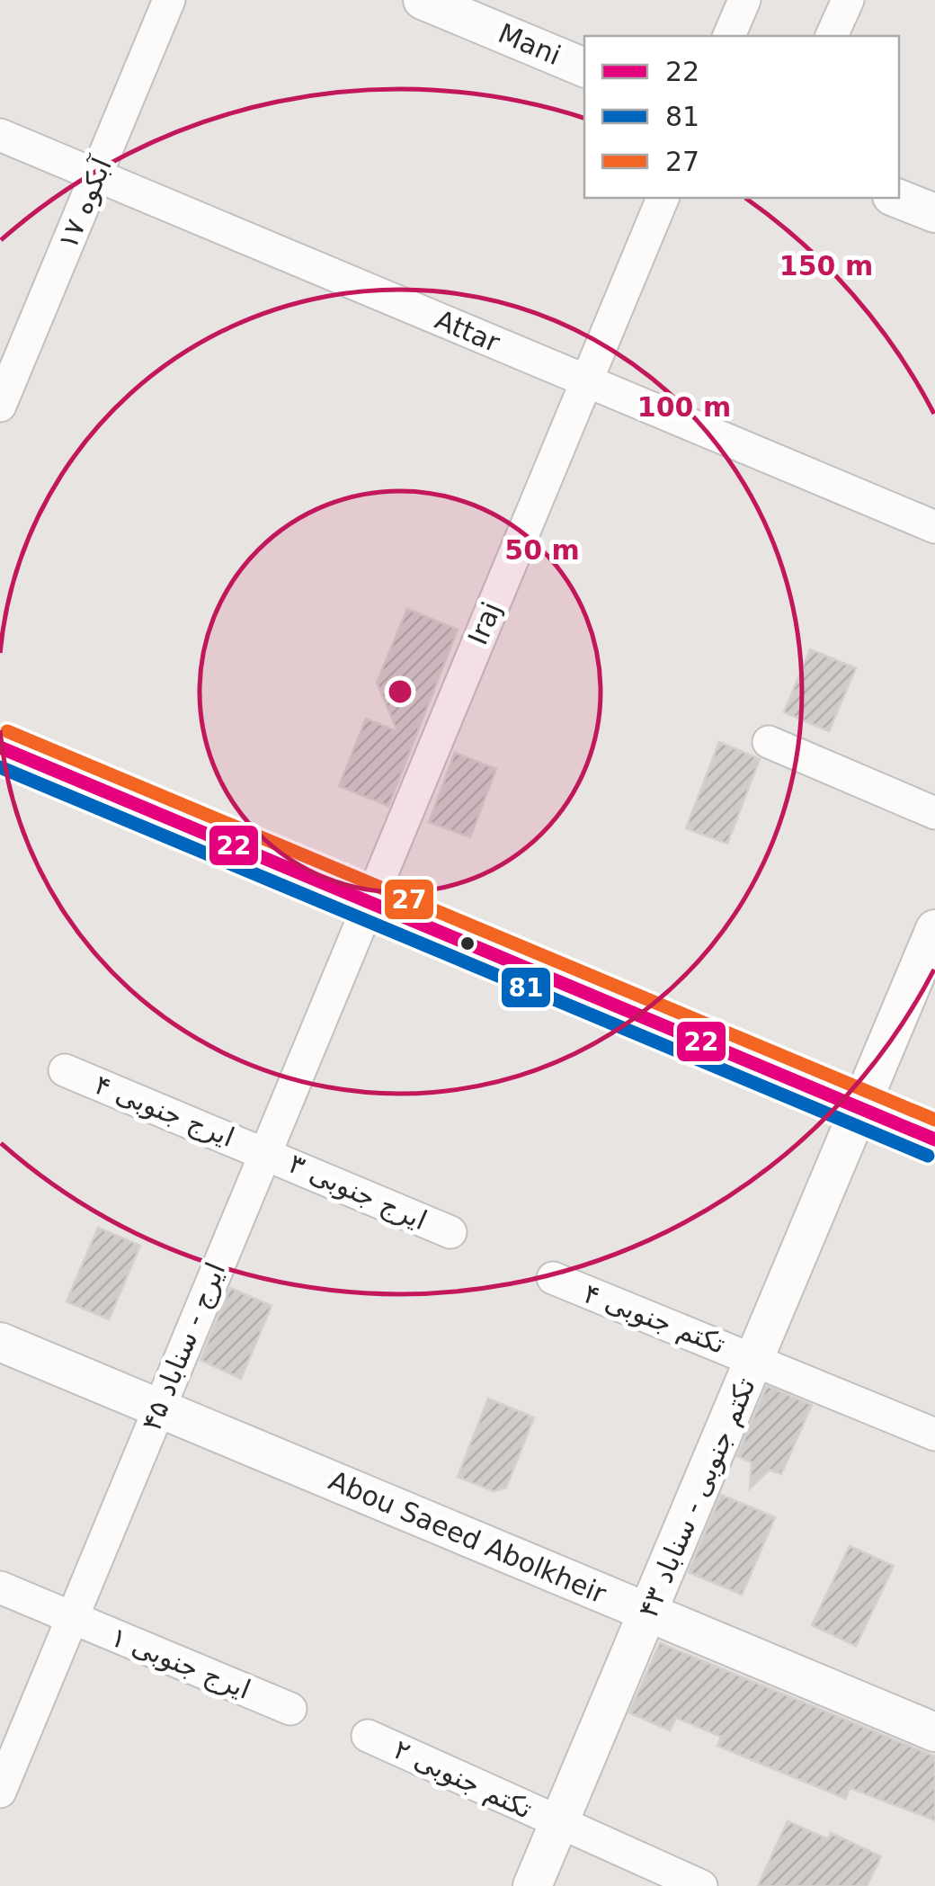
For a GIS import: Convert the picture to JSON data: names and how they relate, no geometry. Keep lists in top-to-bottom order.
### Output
{
  "streets": {
    "street": [
      "Mani",
      "آبکوه ۱۷",
      "Attar",
      "Iraj",
      "ایرج جنوبی ۴",
      "ایرج جنوبی ۳",
      "تکتم جنوبی ۴",
      "ایرج - سناباد ۴۵",
      "تکتم جنوبی - سناباد ۴۳",
      "Abou Saeed Abolkheir",
      "ایرج جنوبی ۱",
      "تکتم جنوبی ۲"
    ]
  },
  "crossings": [
    ["آبکوه ۱۷", "Attar"],
    ["Attar", "Iraj"],
    ["Iraj", "ایرج - سناباد ۴۵"],
    ["ایرج جنوبی ۴", "ایرج جنوبی ۳"],
    ["ایرج جنوبی ۴", "ایرج - سناباد ۴۵"],
    ["ایرج جنوبی ۳", "ایرج - سناباد ۴۵"],
    ["تکتم جنوبی ۴", "تکتم جنوبی - سناباد ۴۳"],
    ["ایرج - سناباد ۴۵", "Abou Saeed Abolkheir"],
    ["ایرج - سناباد ۴۵", "ایرج جنوبی ۱"],
    ["تکتم جنوبی - سناباد ۴۳", "Abou Saeed Abolkheir"],
    ["تکتم جنوبی - سناباد ۴۳", "تکتم جنوبی ۲"]
  ],
  "lines": ["transit line 27", "transit line 22", "transit line 81"],
  "legend": ["22", "81", "27"],
  "rings": ["150 m", "100 m", "50 m"]
}
